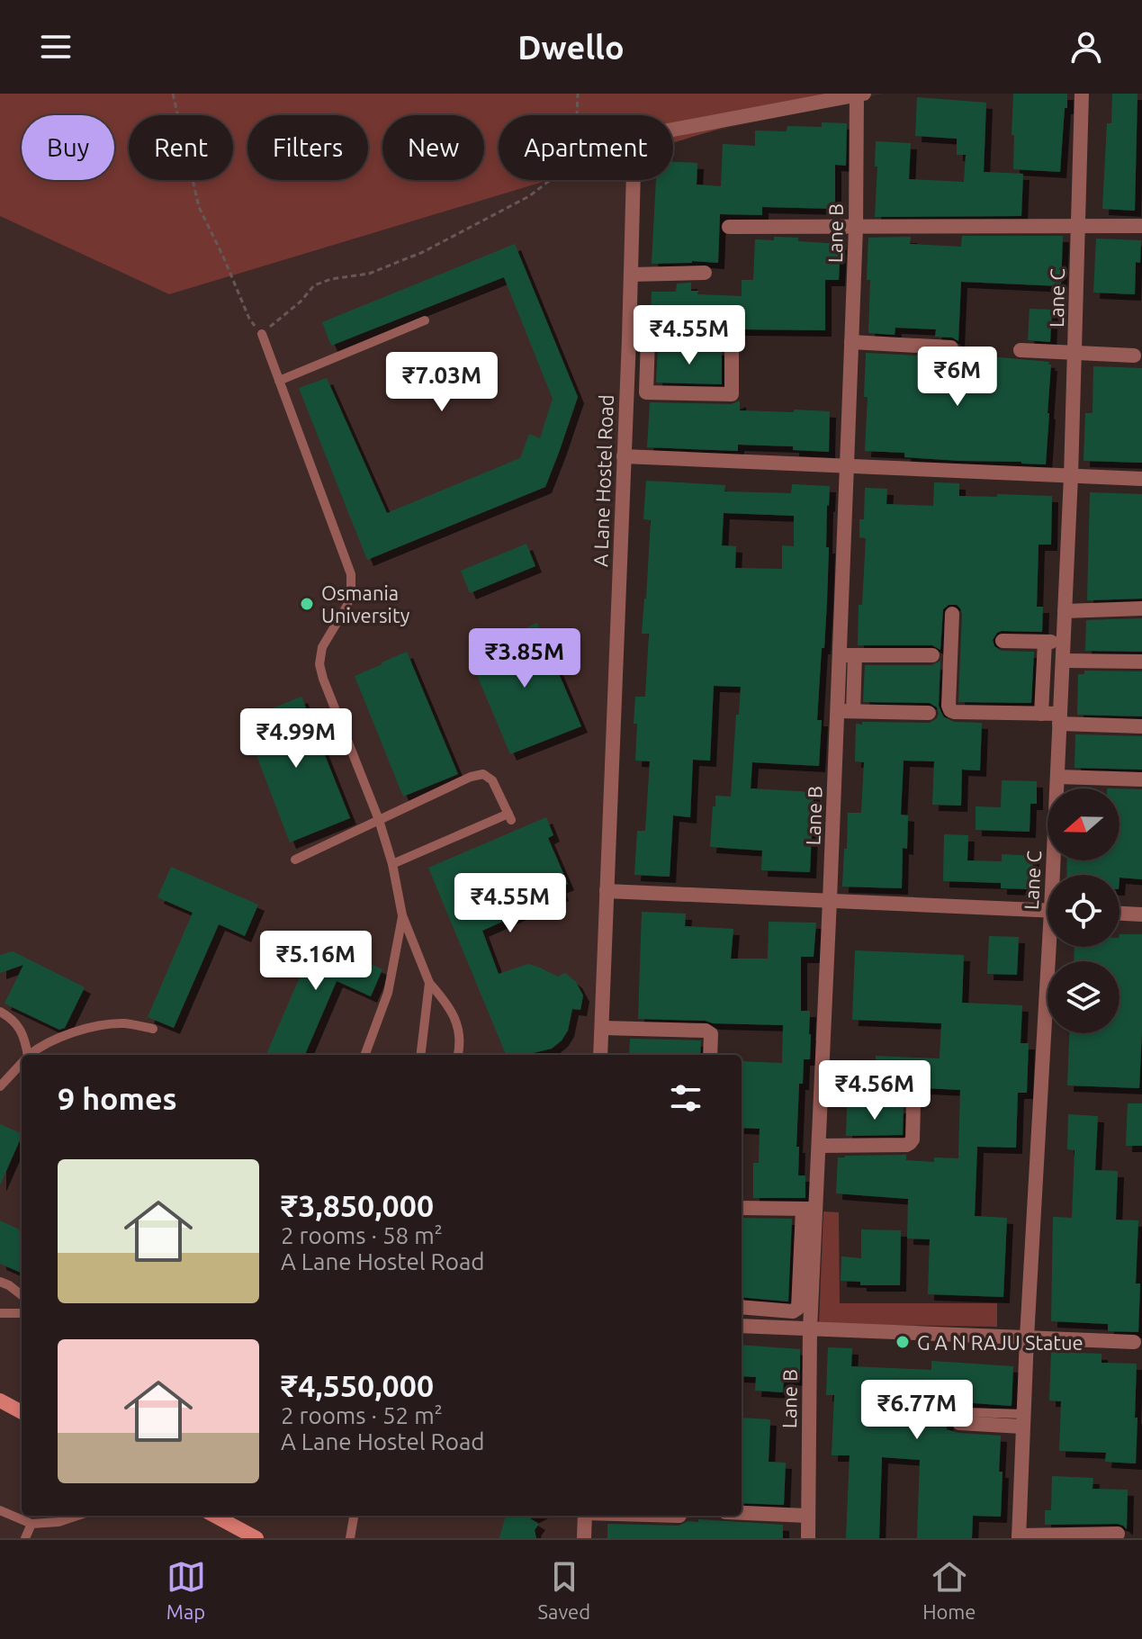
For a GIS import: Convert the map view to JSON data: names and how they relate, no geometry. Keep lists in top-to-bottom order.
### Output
{
  "streets": {
    "street": ["Lane B", "Lane C", "A Lane Hostel Road"]
  },
  "crossings": [
    ["Lane B", "A Lane Hostel Road"]
  ],
  "places": ["Osmania University", "G A N RAJU Statue"],
  "north": "left",
  "page": {
    "header": "Dwello",
    "chip": [
      "Buy",
      "Rent",
      "Filters",
      "New",
      "Apartment"
    ],
    "price": [
      "₹4.55M",
      "₹6M",
      "₹7.03M",
      "₹3.85M",
      "₹4.99M",
      "₹4.55M",
      "₹5.16M",
      "₹4.56M",
      "₹6.77M"
    ],
    "heading": "9 homes",
    "list": [
      {
        "name": "₹3,850,000",
        "note": "2 rooms · 58 m² · A Lane Hostel Road"
      },
      {
        "name": "₹4,550,000",
        "note": "2 rooms · 52 m² · A Lane Hostel Road"
      }
    ],
    "tabs": ["Map", "Saved", "Home"]
  }
}
